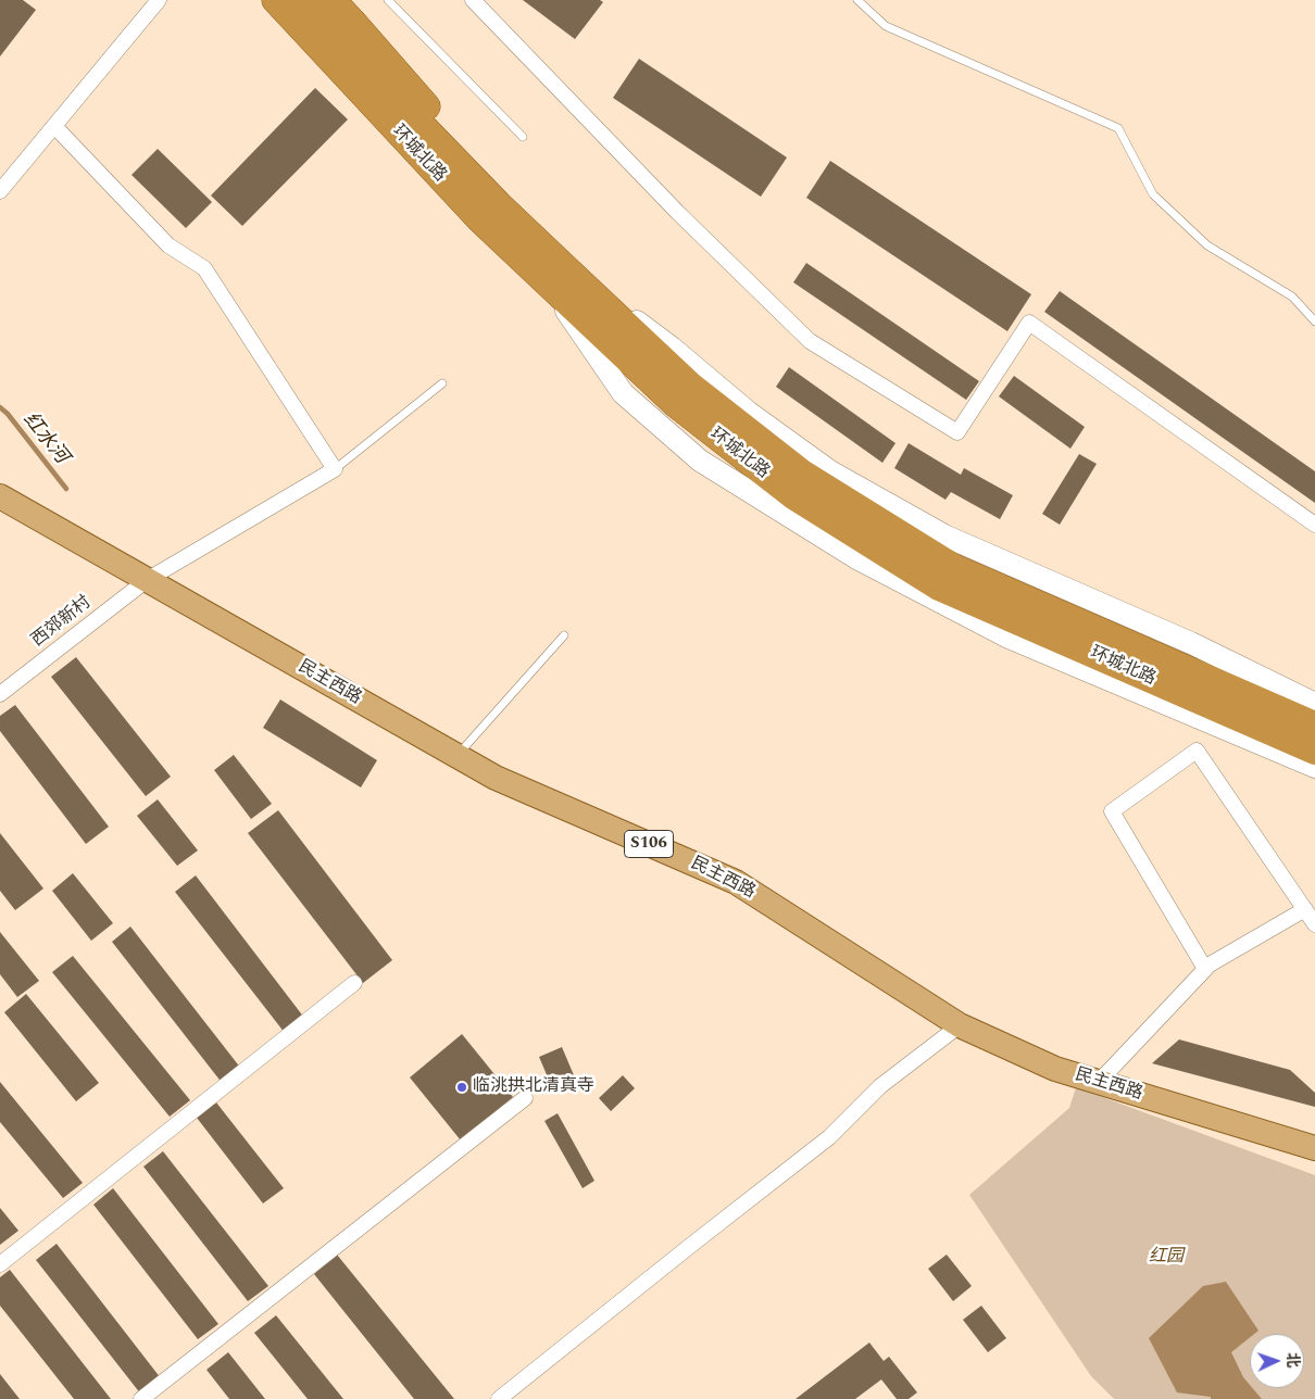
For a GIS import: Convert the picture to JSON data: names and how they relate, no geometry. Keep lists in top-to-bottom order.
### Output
{
  "streets": {
    "highway": ["环城北路"],
    "main road": ["民主西路", "S106"],
    "street": ["西郊新村"]
  },
  "crossings": [
    ["西郊新村", "民主西路"]
  ],
  "water": ["红水河"],
  "parks": ["红园"],
  "places": ["临洮拱北清真寺"],
  "north": "right"
}
